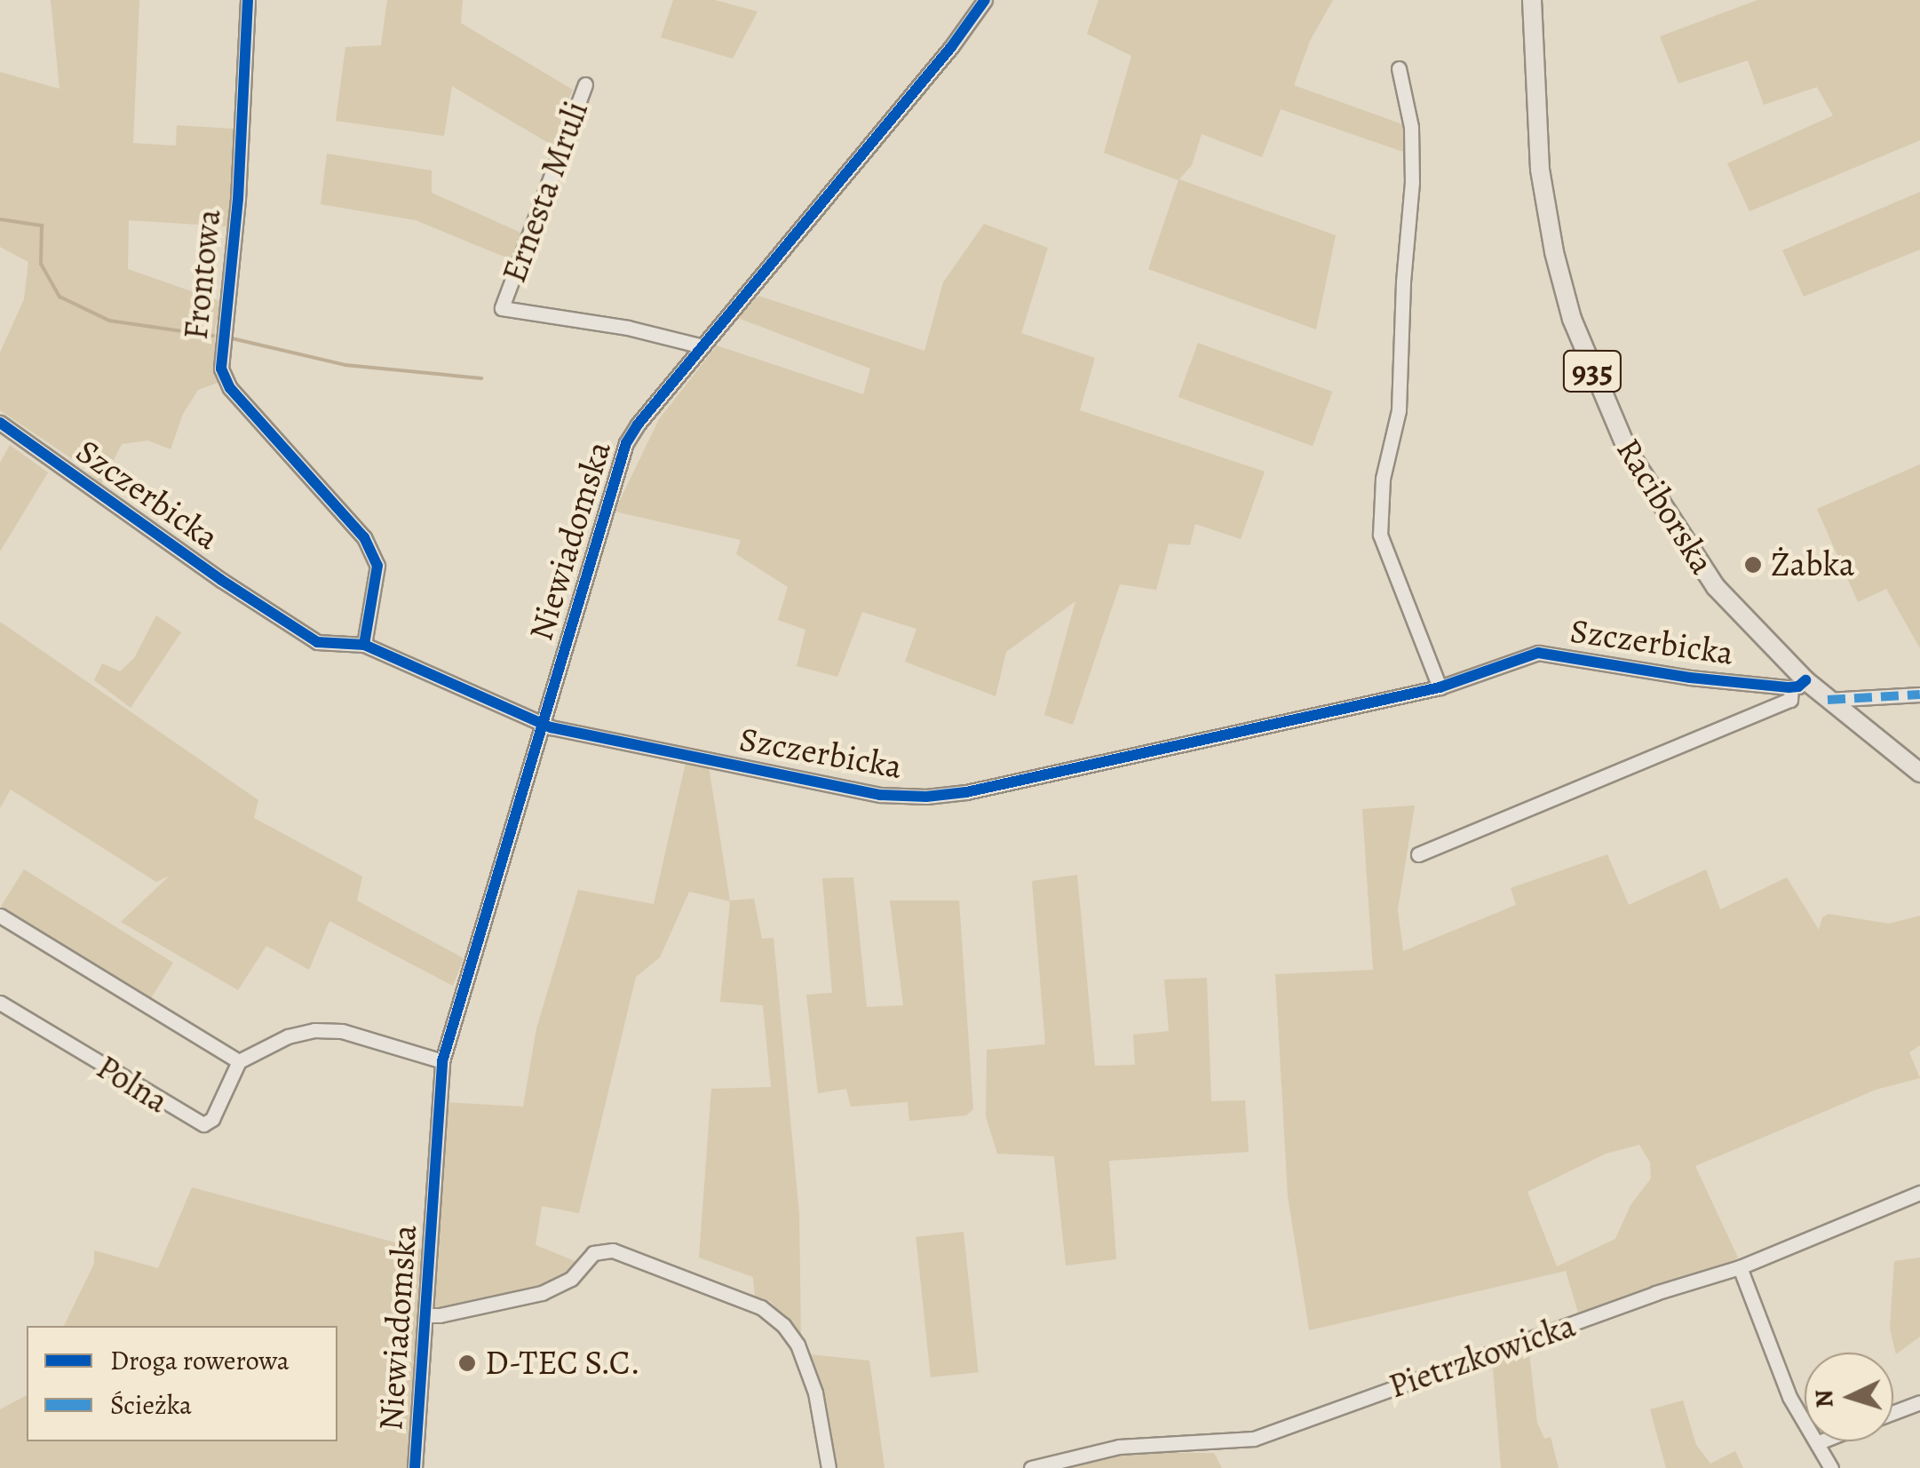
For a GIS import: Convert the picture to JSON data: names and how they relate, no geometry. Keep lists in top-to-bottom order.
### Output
{
  "streets": {
    "main road": ["935", "Raciborska"],
    "street": [
      "Ernesta Mruli",
      "Frontowa",
      "Szczerbicka",
      "Niewiadomska",
      "Polna",
      "Pietrzkowicka"
    ]
  },
  "crossings": [
    ["Ernesta Mruli", "Niewiadomska"],
    ["Frontowa", "Szczerbicka"],
    ["Szczerbicka", "Raciborska"],
    ["Szczerbicka", "Niewiadomska"]
  ],
  "places": ["Żabka", "D-TEC S.C."],
  "legend": ["Droga rowerowa", "Ścieżka"],
  "north": "left"
}
